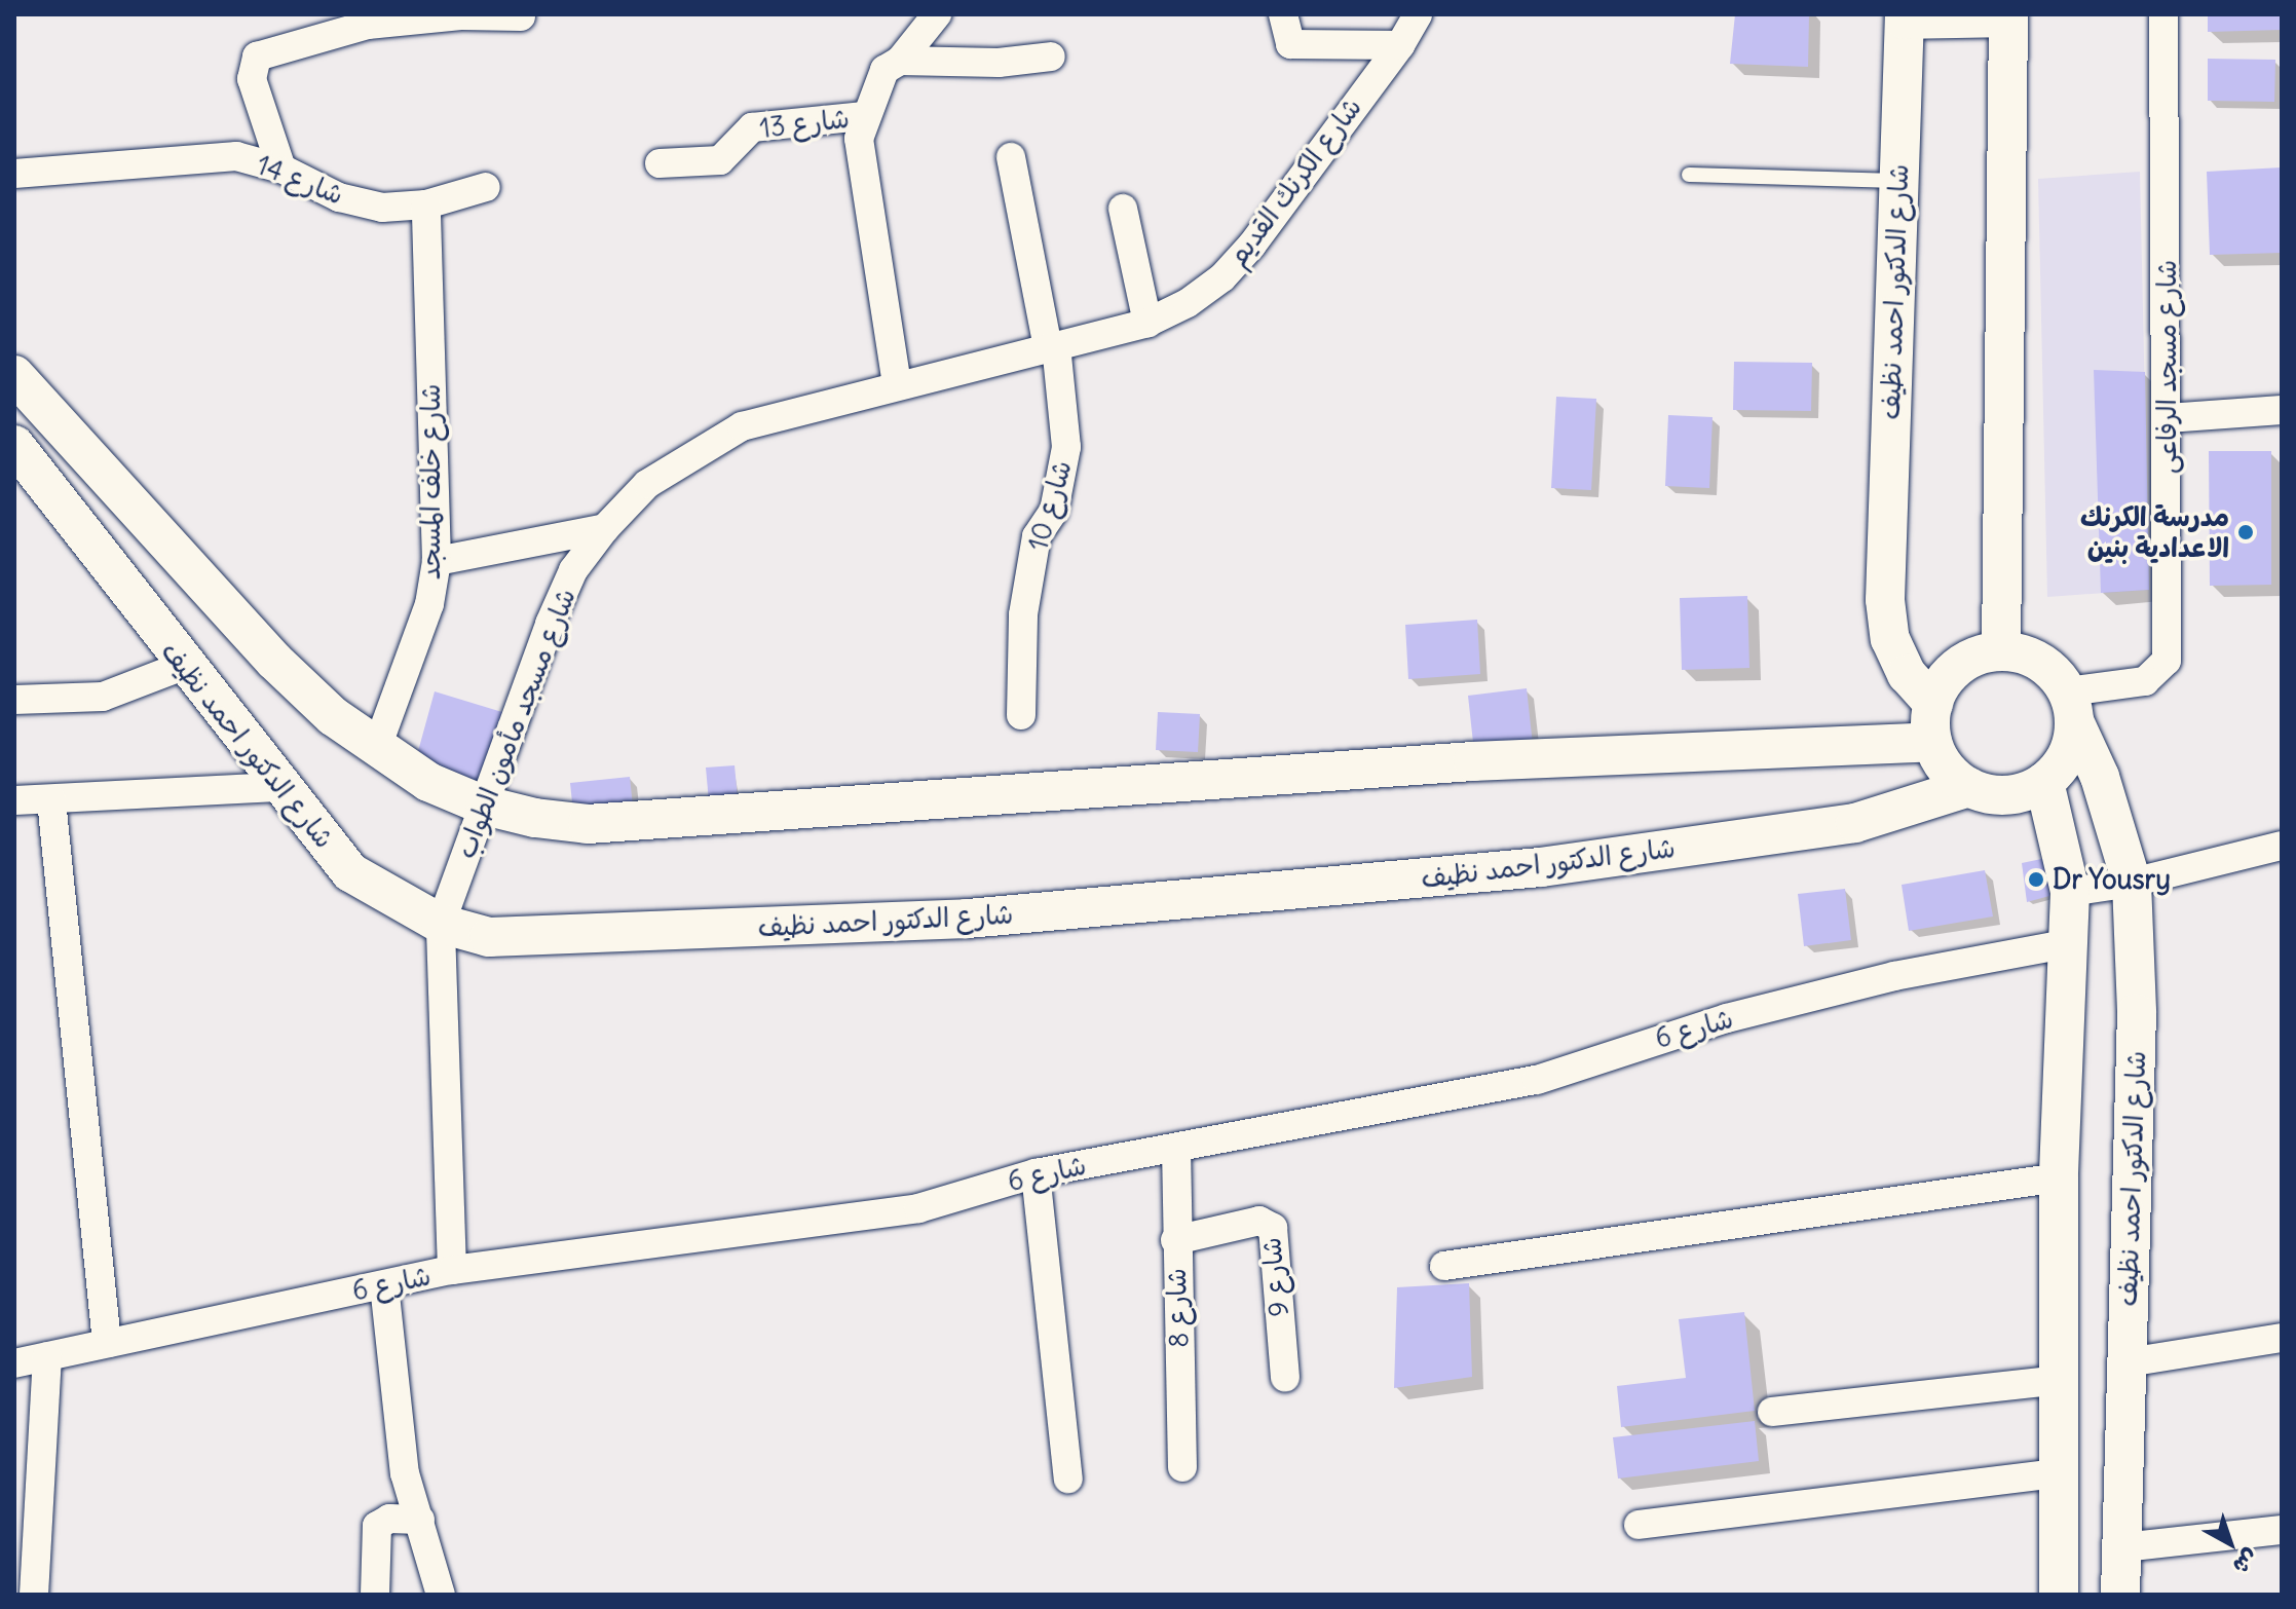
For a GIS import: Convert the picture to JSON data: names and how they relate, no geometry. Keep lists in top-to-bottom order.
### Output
{
  "streets": {
    "main road": ["شارع الدكتور احمد نظيف"],
    "street": [
      "شارع 13",
      "شارع 14",
      "شارع الكرنك القديم",
      "شارع مسجد الرفاعى",
      "شارع خلف المسجد",
      "شارع 10",
      "شارع مسجد مأمون الطواب",
      "شارع 6",
      "شارع 9",
      "شارع 8"
    ]
  },
  "crossings": [
    ["شارع 14", "شارع خلف المسجد"],
    ["شارع الكرنك القديم", "شارع مسجد مأمون الطواب"],
    ["شارع الدكتور احمد نظيف", "شارع مسجد الرفاعى"],
    ["شارع الدكتور احمد نظيف", "شارع مسجد مأمون الطواب"],
    ["شارع 10", "شارع مسجد مأمون الطواب"],
    ["شارع مسجد مأمون الطواب", "شارع 6"],
    ["شارع 6", "شارع 8"],
    ["شارع 9", "شارع 8"]
  ],
  "places": ["مدرسة الكرنك الاعدادية بنين", "Dr Yousry"],
  "north": "bottom right"
}
